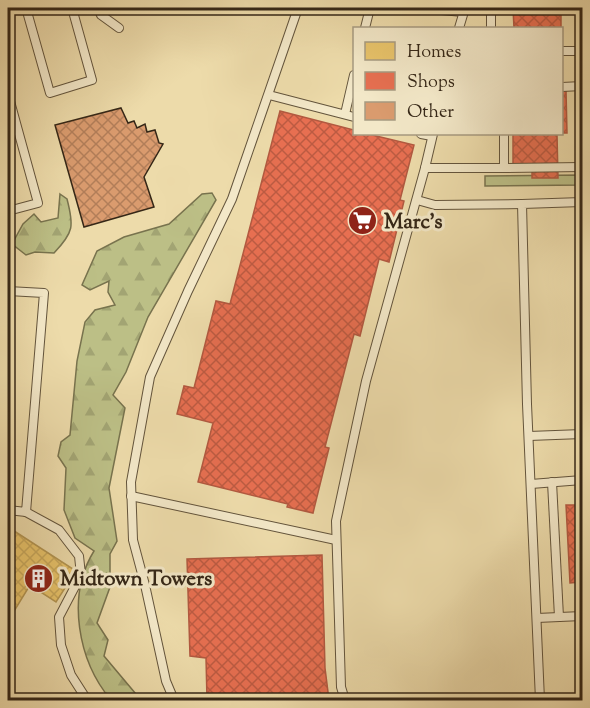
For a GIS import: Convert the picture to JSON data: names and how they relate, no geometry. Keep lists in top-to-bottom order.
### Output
{
  "places": {
    "supermarket": ["Marc's"],
    "building": ["Midtown Towers"]
  },
  "legend": ["Homes", "Shops", "Other"]
}
